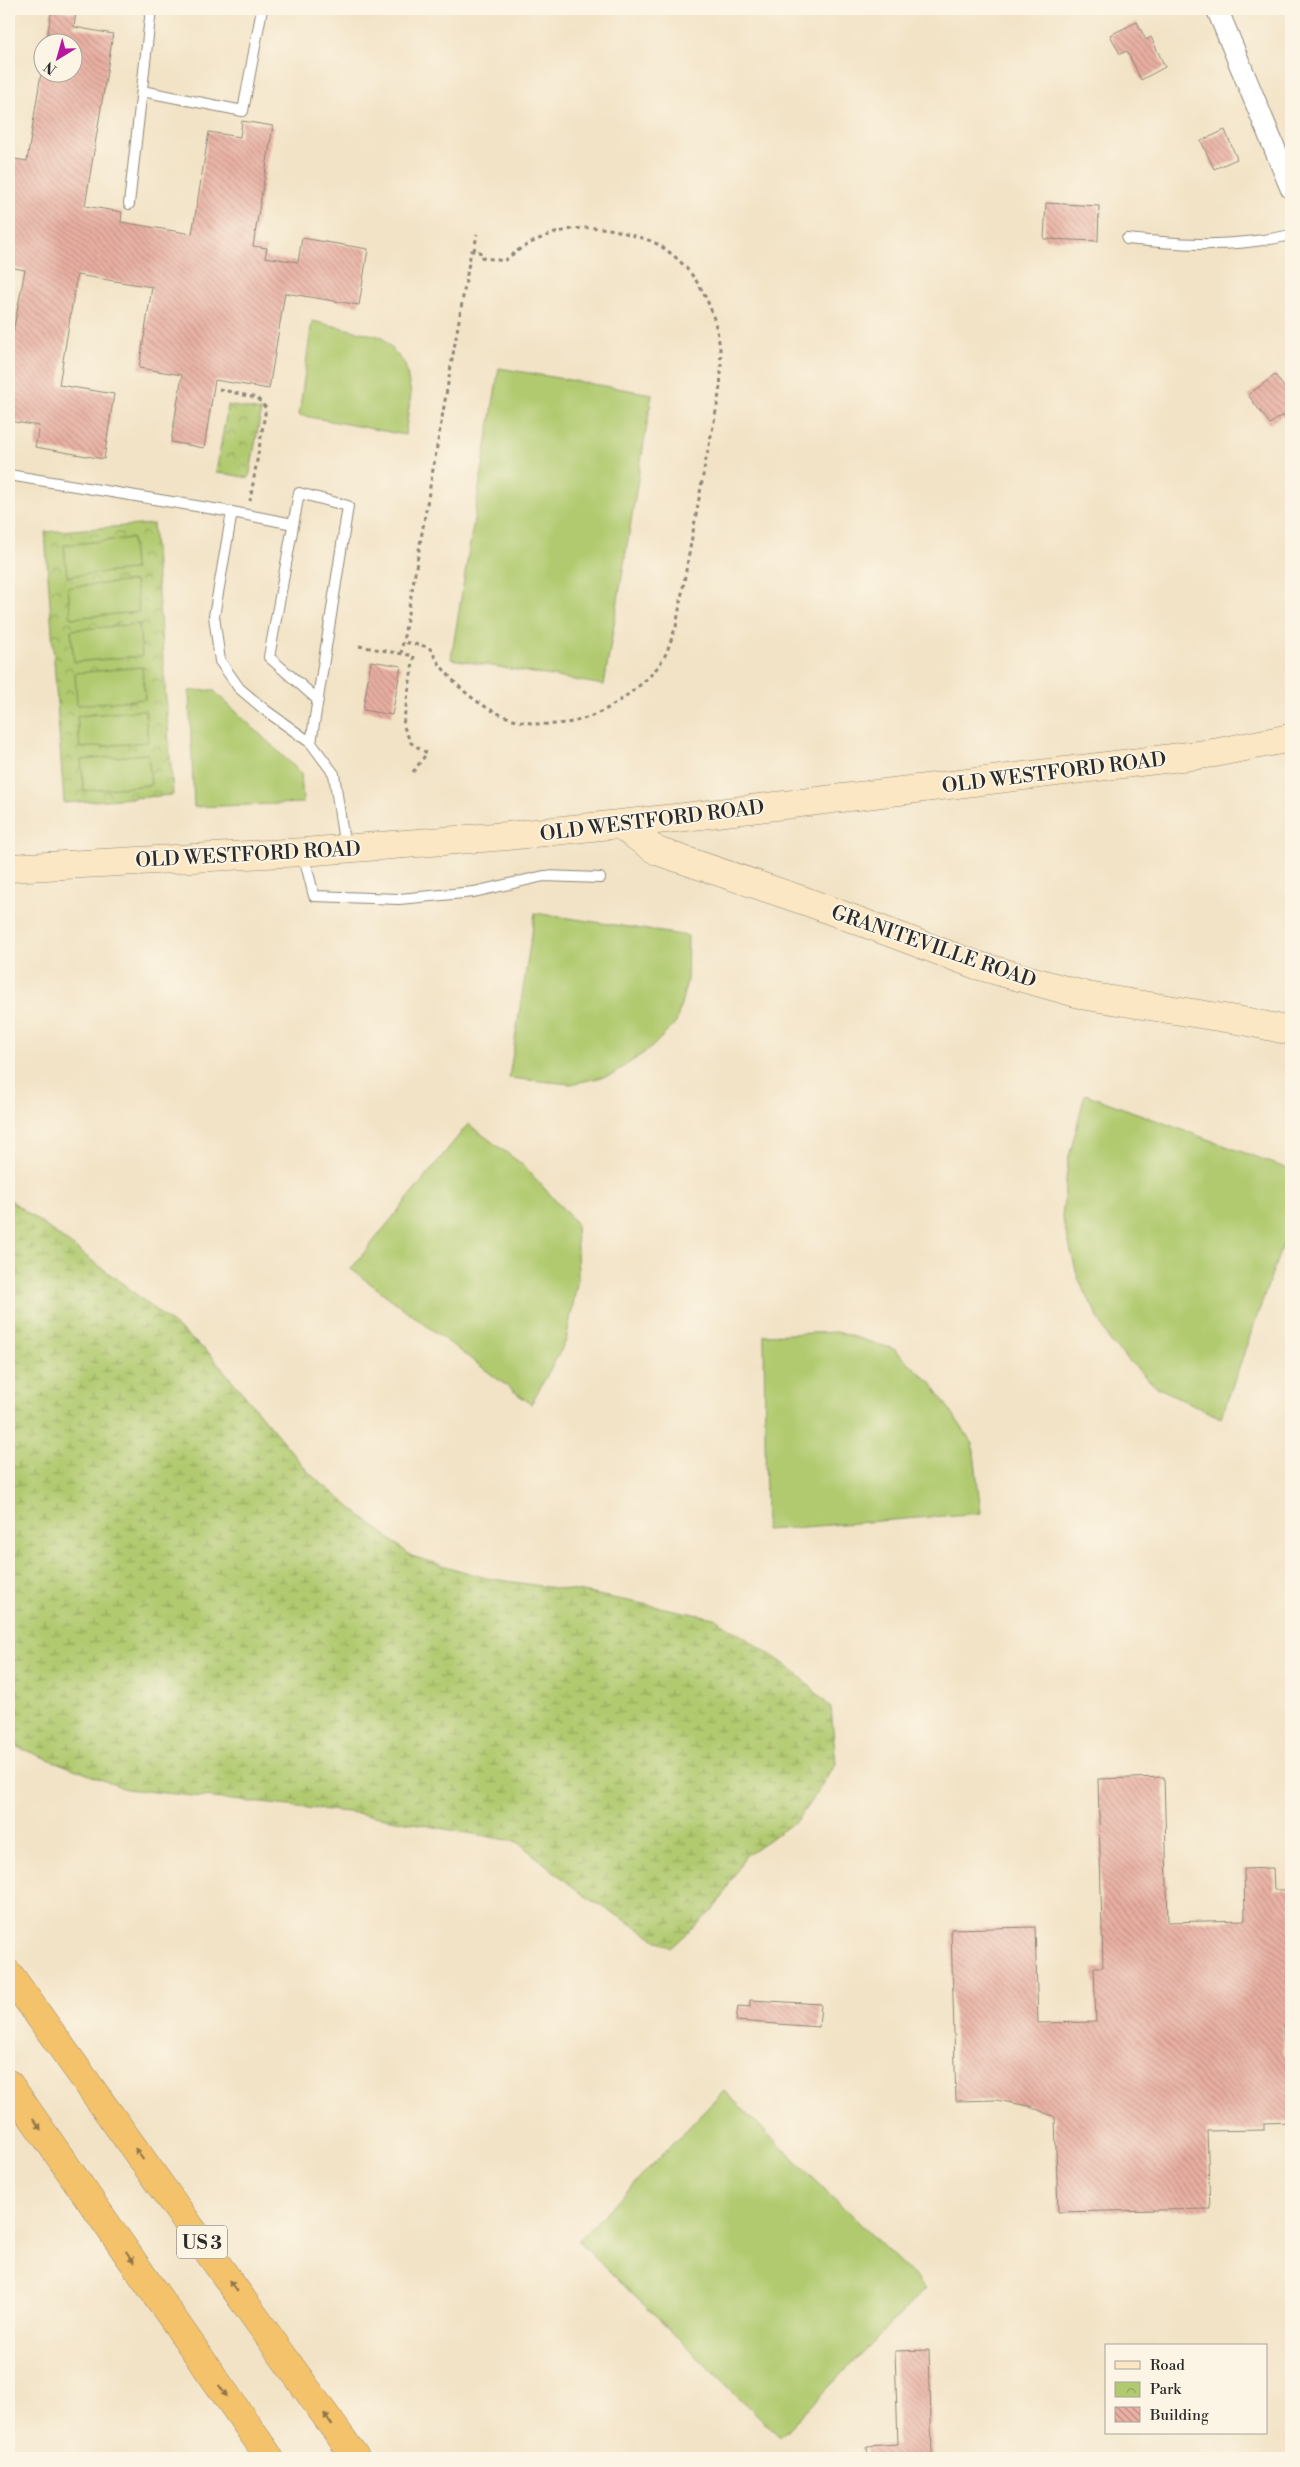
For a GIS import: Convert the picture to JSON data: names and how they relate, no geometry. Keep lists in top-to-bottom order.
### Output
{
  "streets": {
    "highway": ["US 3"],
    "main road": ["OLD WESTFORD ROAD", "GRANITEVILLE ROAD"]
  },
  "crossings": [
    ["OLD WESTFORD ROAD", "GRANITEVILLE ROAD"]
  ],
  "legend": ["Road", "Park", "Building"],
  "north": "bottom left"
}
